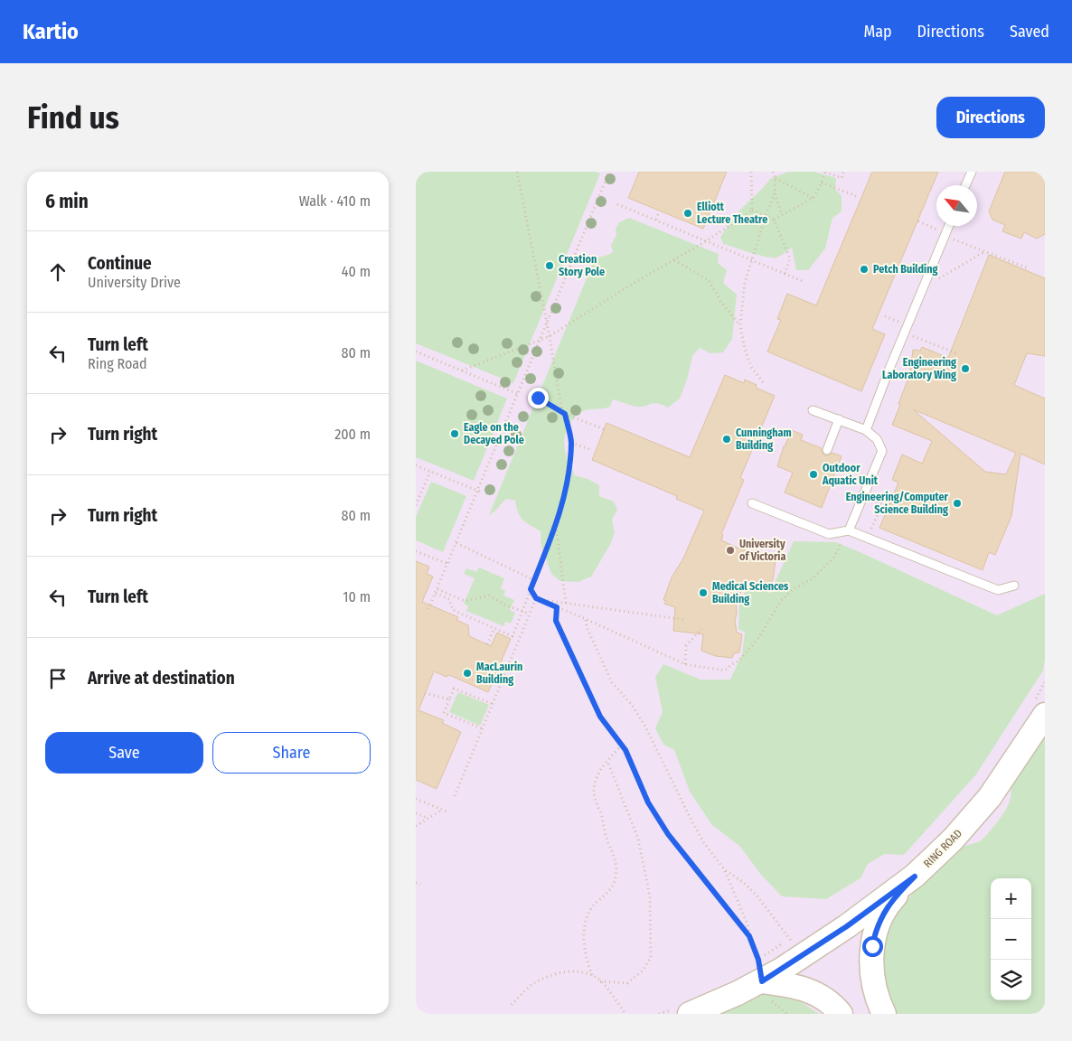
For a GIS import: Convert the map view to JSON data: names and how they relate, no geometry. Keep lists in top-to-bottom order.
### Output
{
  "streets": {
    "street": ["RING ROAD"]
  },
  "places": [
    "Elliott Lecture Theatre",
    "Creation Story Pole",
    "Petch Building",
    "Engineering Laboratory Wing",
    "Eagle on the Decayed Pole",
    "Cunningham Building",
    "Outdoor Aquatic Unit",
    "Engineering/Computer Science Building",
    "University of Victoria",
    "Medical Sciences Building",
    "MacLaurin Building"
  ],
  "north": "top left",
  "page": {
    "header": "Kartio",
    "nav": ["Map", "Directions", "Saved"],
    "buttons": [
      "Directions",
      ["Save", "Share"]
    ],
    "title": "Find us",
    "heading": ["6 min", "Walk · 410 m"],
    "list": [
      ["Continue", "University Drive", "40 m"],
      ["Turn left", "Ring Road", "80 m"],
      ["Turn right", "200 m"],
      ["Turn right", "80 m"],
      ["Turn left", "10 m"],
      "Arrive at destination"
    ],
    "map_buttons": ["+", "−"]
  }
}
